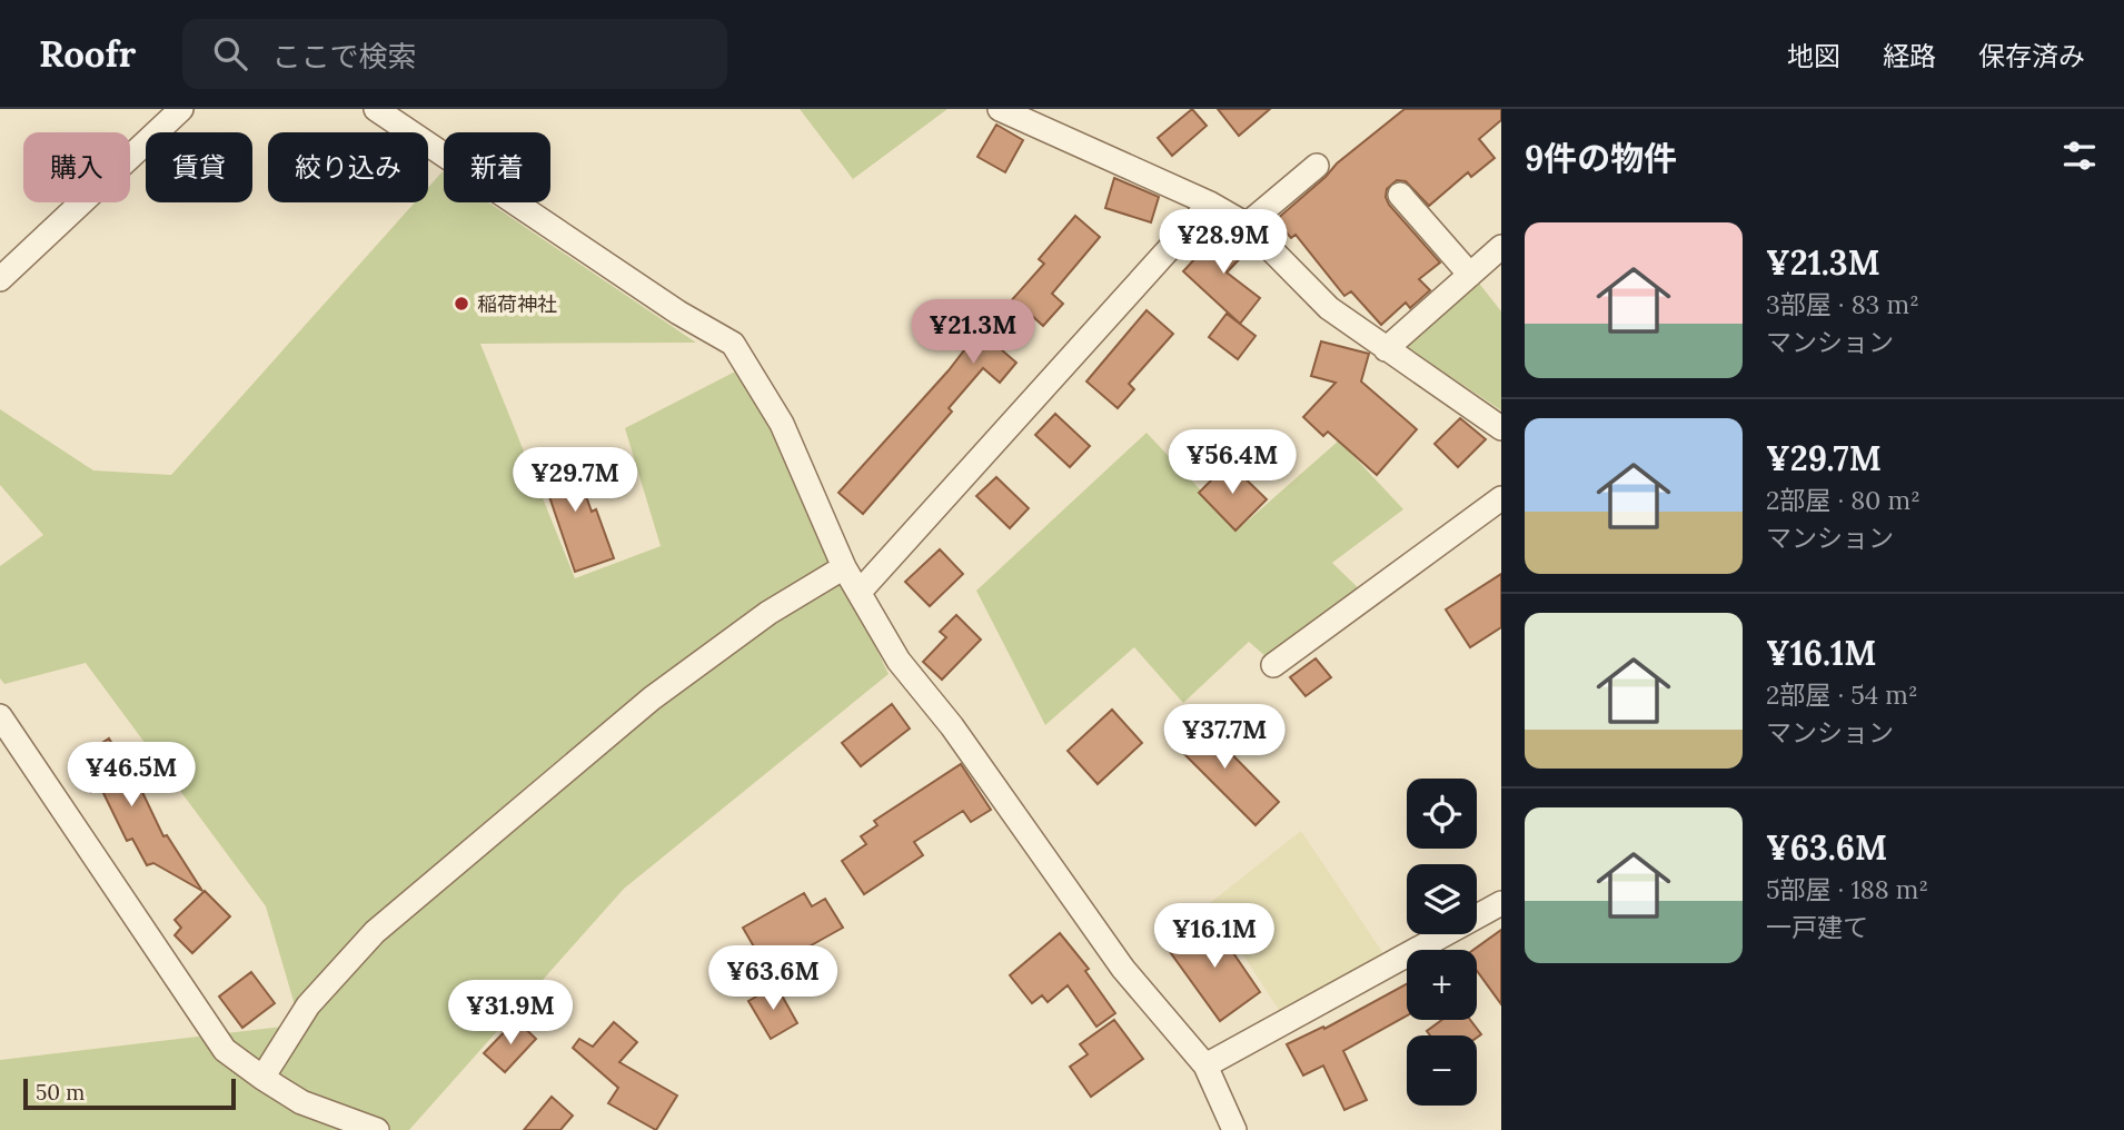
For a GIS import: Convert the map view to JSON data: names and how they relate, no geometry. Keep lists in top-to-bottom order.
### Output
{
  "places": ["稲荷神社"],
  "scale_bar": "50 m",
  "page": {
    "header": "Roofr",
    "search": "ここで検索",
    "nav": ["地図", "経路", "保存済み"],
    "heading": "9件の物件",
    "chip": [
      "購入",
      "賃貸",
      "絞り込み",
      "新着"
    ],
    "list": [
      {
        "name": "¥21.3M",
        "note": "3部屋 · 83 m² · マンション"
      },
      {
        "name": "¥29.7M",
        "note": "2部屋 · 80 m² · マンション"
      },
      {
        "name": "¥16.1M",
        "note": "2部屋 · 54 m² · マンション"
      },
      {
        "name": "¥63.6M",
        "note": "5部屋 · 188 m² · 一戸建て"
      }
    ],
    "price": [
      "¥28.9M",
      "¥21.3M",
      "¥56.4M",
      "¥29.7M",
      "¥37.7M",
      "¥46.5M",
      "¥16.1M",
      "¥63.6M",
      "¥31.9M"
    ],
    "map_buttons": ["+", "−"],
    "scale": "50 m"
  }
}
